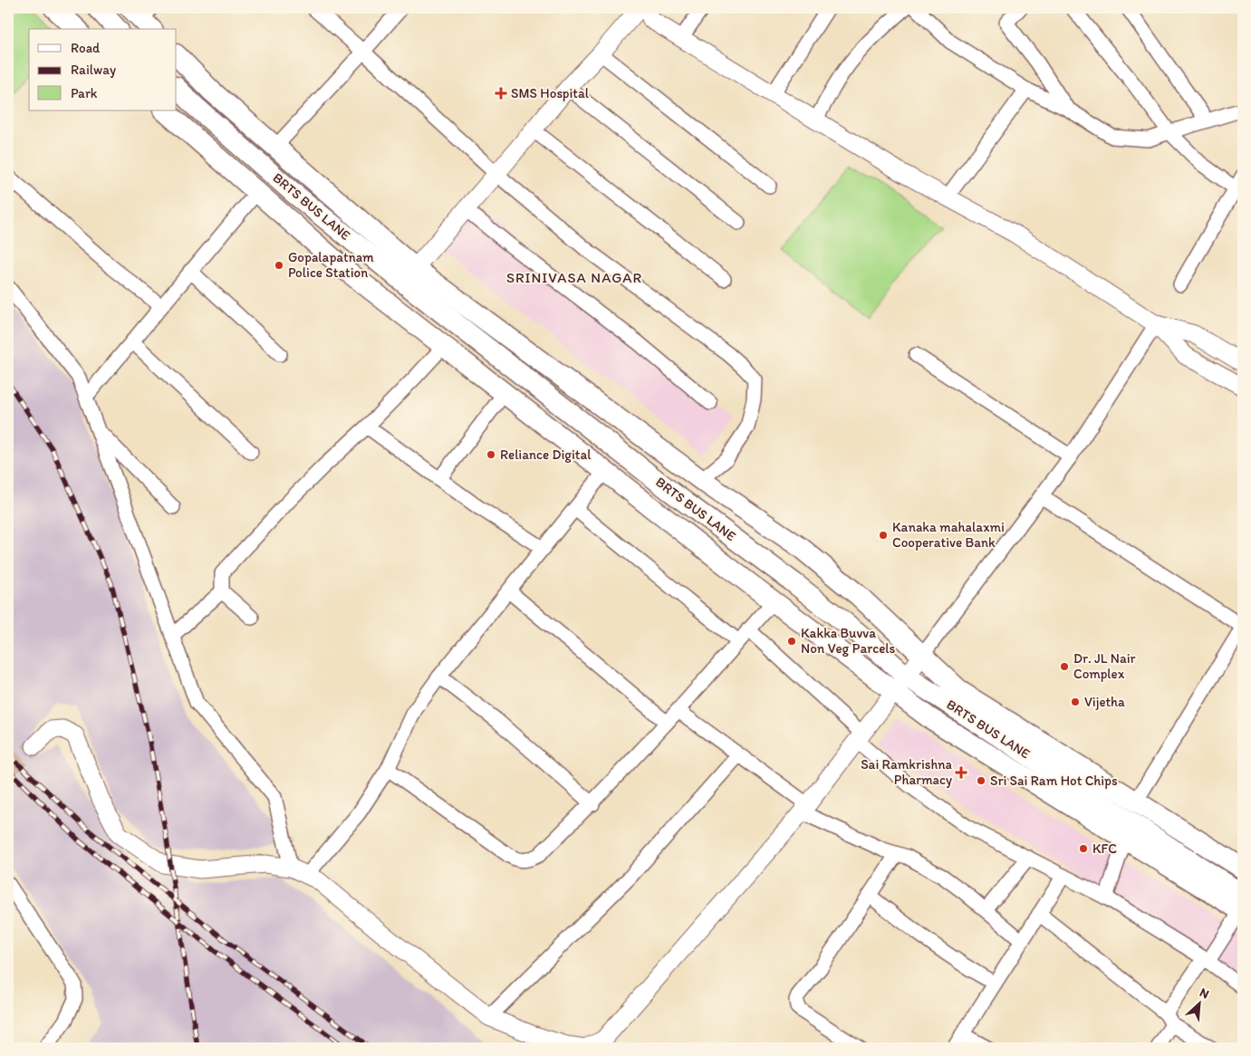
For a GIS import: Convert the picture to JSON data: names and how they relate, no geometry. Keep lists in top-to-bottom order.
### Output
{
  "streets": {
    "main road": ["BRTS BUS LANE"]
  },
  "districts": ["SRINIVASA NAGAR"],
  "places": {
    "health": ["SMS Hospital", "Sai Ramkrishna Pharmacy"],
    "other": [
      "Gopalapatnam Police Station",
      "Reliance Digital",
      "Kanaka mahalaxmi Cooperative Bank",
      "Kakka Buvva Non Veg Parcels",
      "Dr. JL Nair Complex",
      "Vijetha",
      "Sri Sai Ram Hot Chips",
      "KFC"
    ]
  },
  "legend": ["Road", "Railway", "Park"],
  "north": "top right"
}
